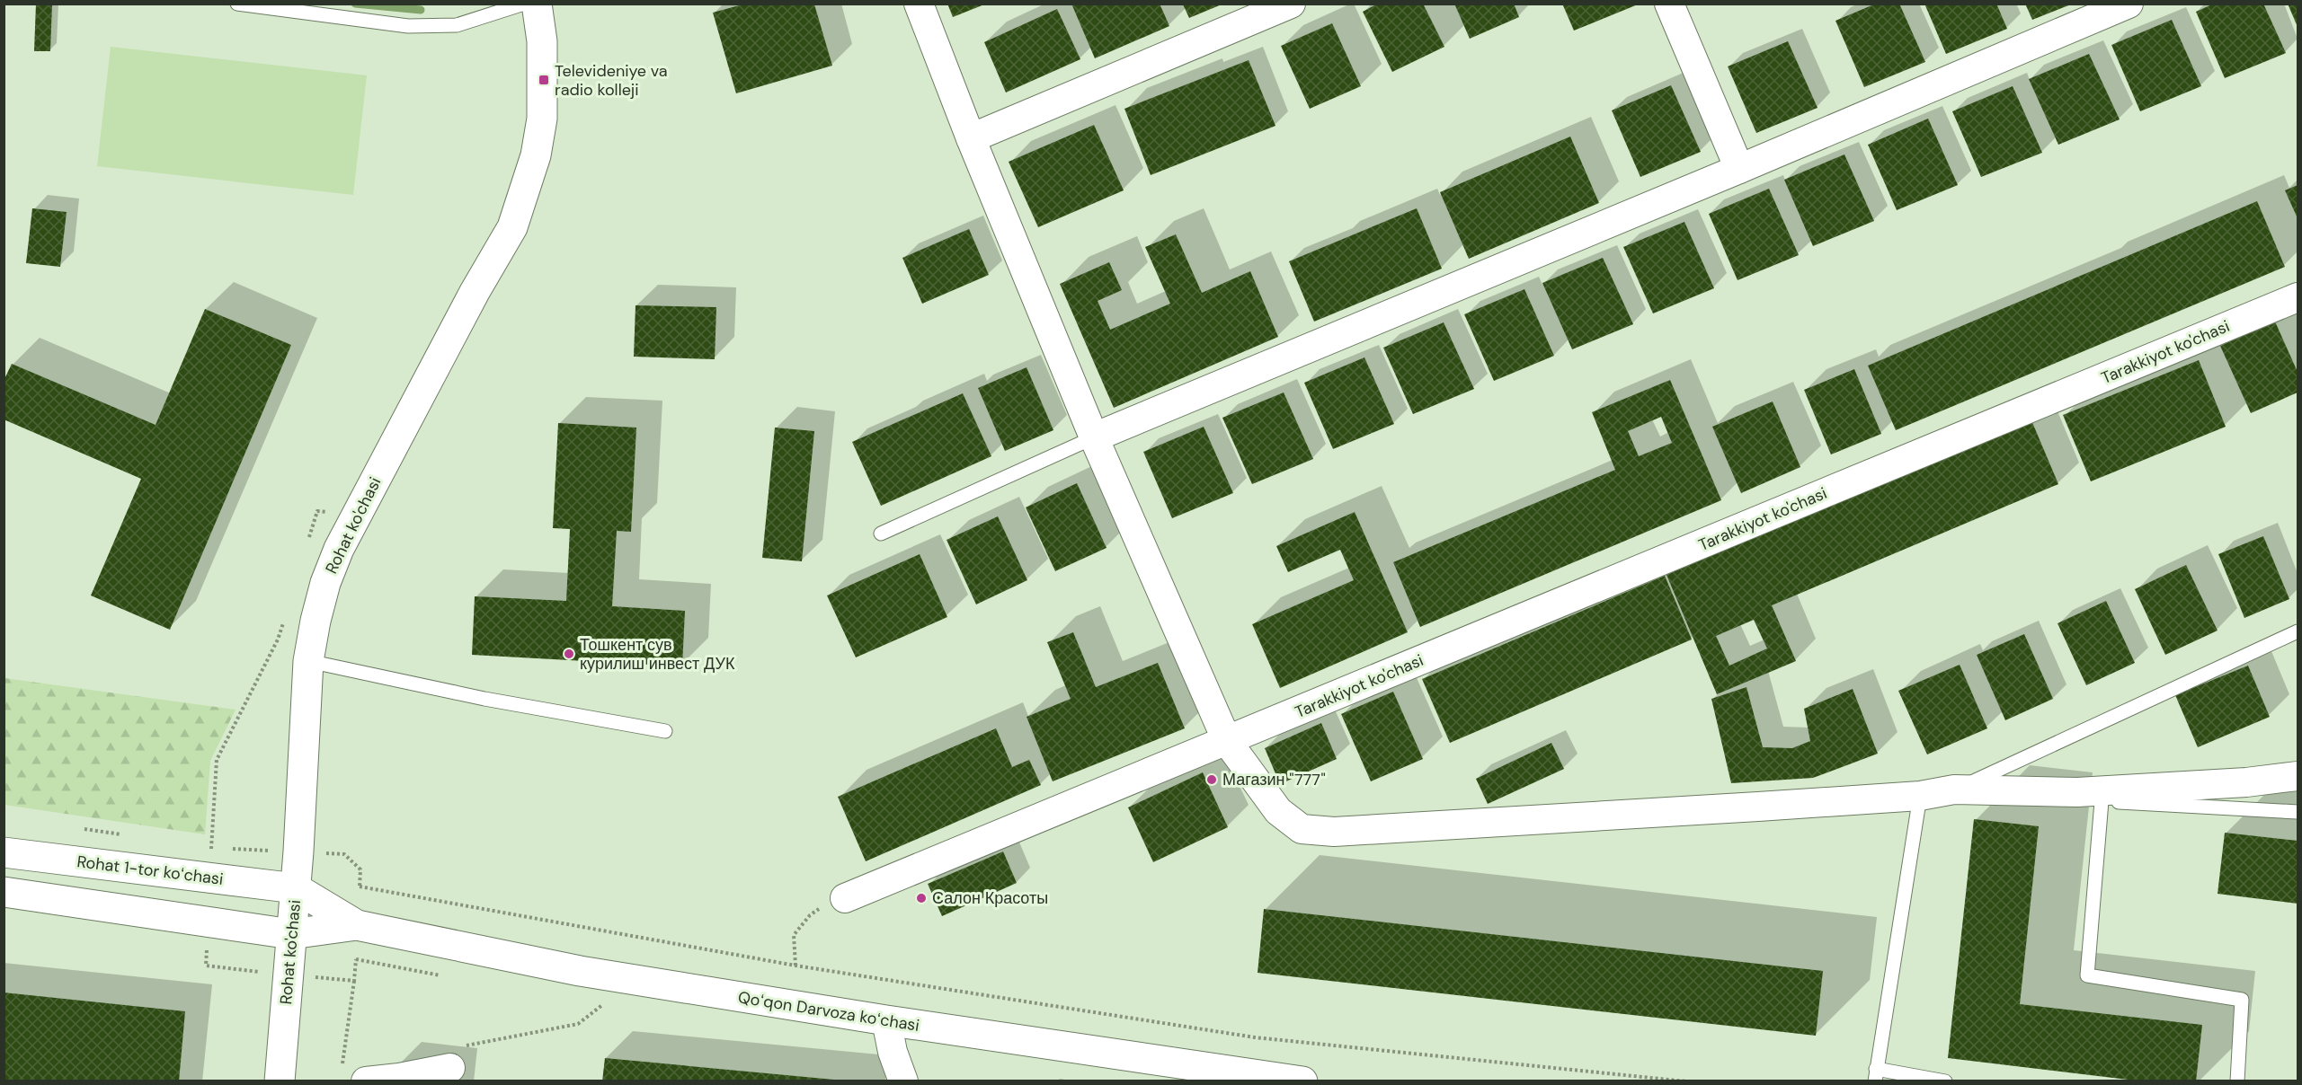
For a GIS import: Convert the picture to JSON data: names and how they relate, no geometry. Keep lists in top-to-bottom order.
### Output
{
  "streets": {
    "street": [
      "Tarakkiyot ko'chasi",
      "Rohat ko'chasi",
      "Rohat 1-tor koʻchasi",
      "Qoʻqon Darvoza koʻchasi"
    ]
  },
  "crossings": [
    ["Rohat ko'chasi", "Rohat 1-tor koʻchasi"],
    ["Rohat ko'chasi", "Qoʻqon Darvoza koʻchasi"],
    ["Rohat 1-tor koʻchasi", "Qoʻqon Darvoza koʻchasi"]
  ],
  "places": {
    "transit": ["Televideniye va radio kolleji"],
    "other": ["Тошкент сув курилиш инвест ДУК", "Магазин \"777\"", "Салон Красоты"]
  }
}
